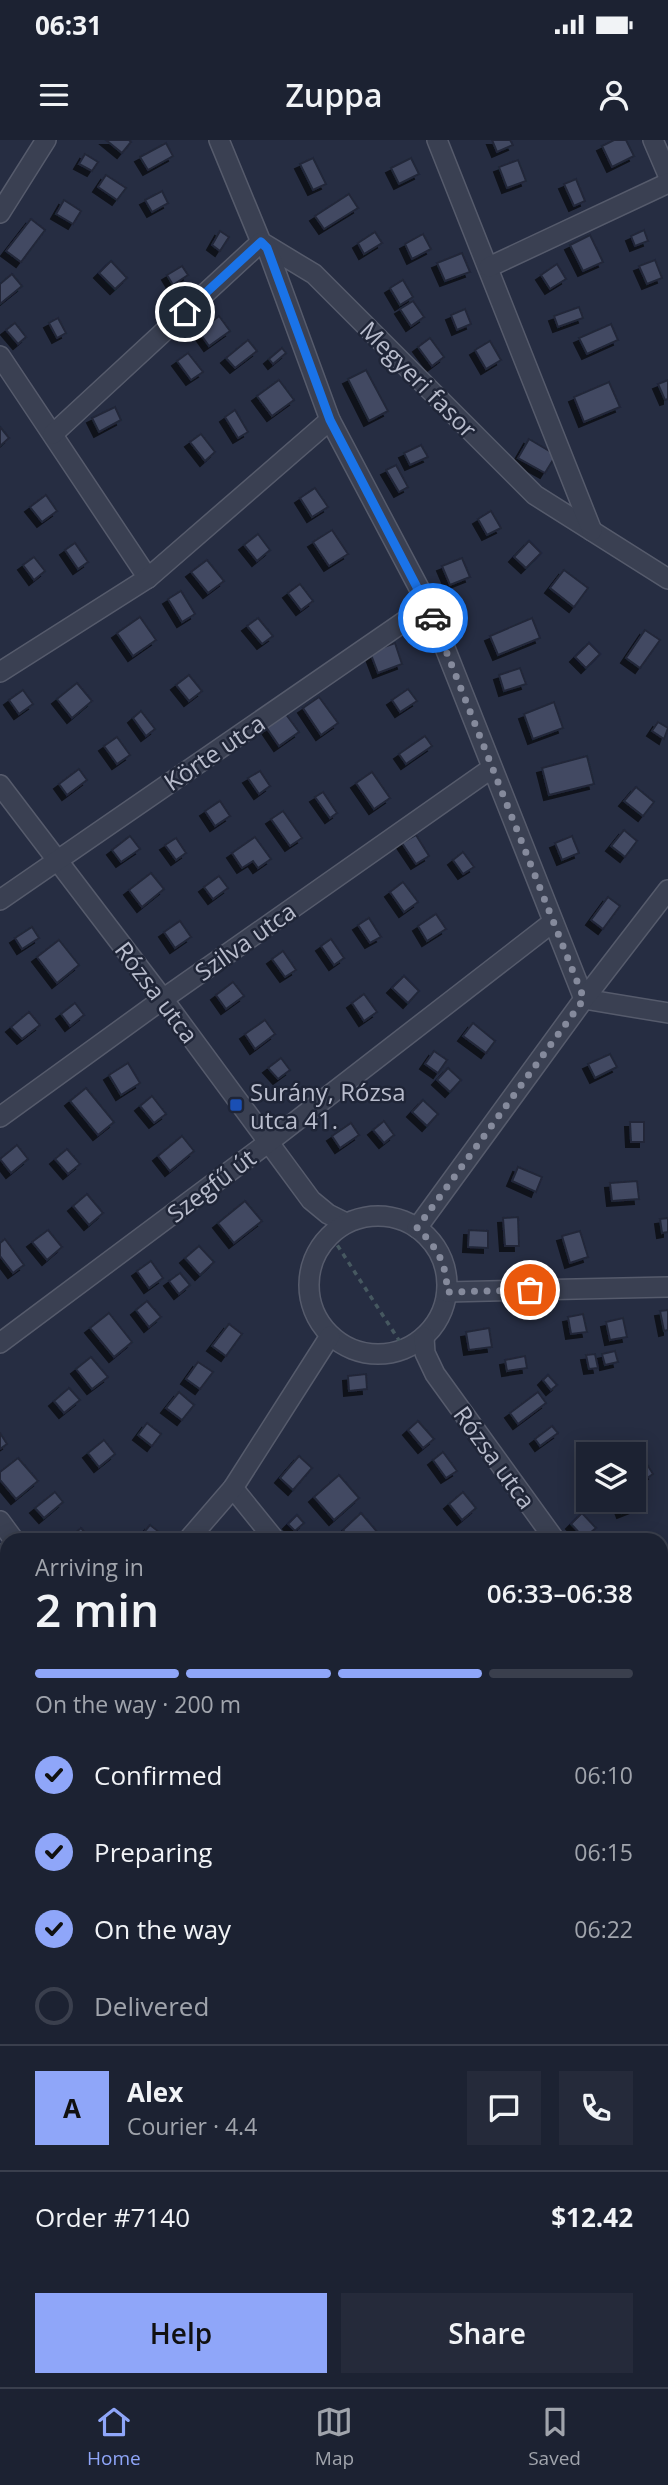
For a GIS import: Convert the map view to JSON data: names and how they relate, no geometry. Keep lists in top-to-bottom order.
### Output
{
  "streets": {
    "street": [
      "Megyeri fasor",
      "Körte utca",
      "Szilva utca",
      "Rózsa utca",
      "Szegfű út"
    ]
  },
  "crossings": [
    ["Körte utca", "Rózsa utca"],
    ["Szilva utca", "Rózsa utca"],
    ["Rózsa utca", "Szegfű út"]
  ],
  "places": {
    "transit": ["Surány, Rózsa utca 41."]
  },
  "page": {
    "status": "06:31",
    "header": "Zuppa",
    "heading": ["2 min", "Arriving in", "06:33–06:38"],
    "panel": [
      "Alex",
      "Courier · 4.4",
      "Order #7140",
      "$12.42"
    ],
    "bar": "On the way · 200 m",
    "list": [
      ["Confirmed", "06:10"],
      ["Preparing", "06:15"],
      ["On the way", "06:22"],
      "Delivered"
    ],
    "round": "A",
    "buttons": ["Help", "Share"],
    "tabs": ["Home", "Map", "Saved"]
  }
}
